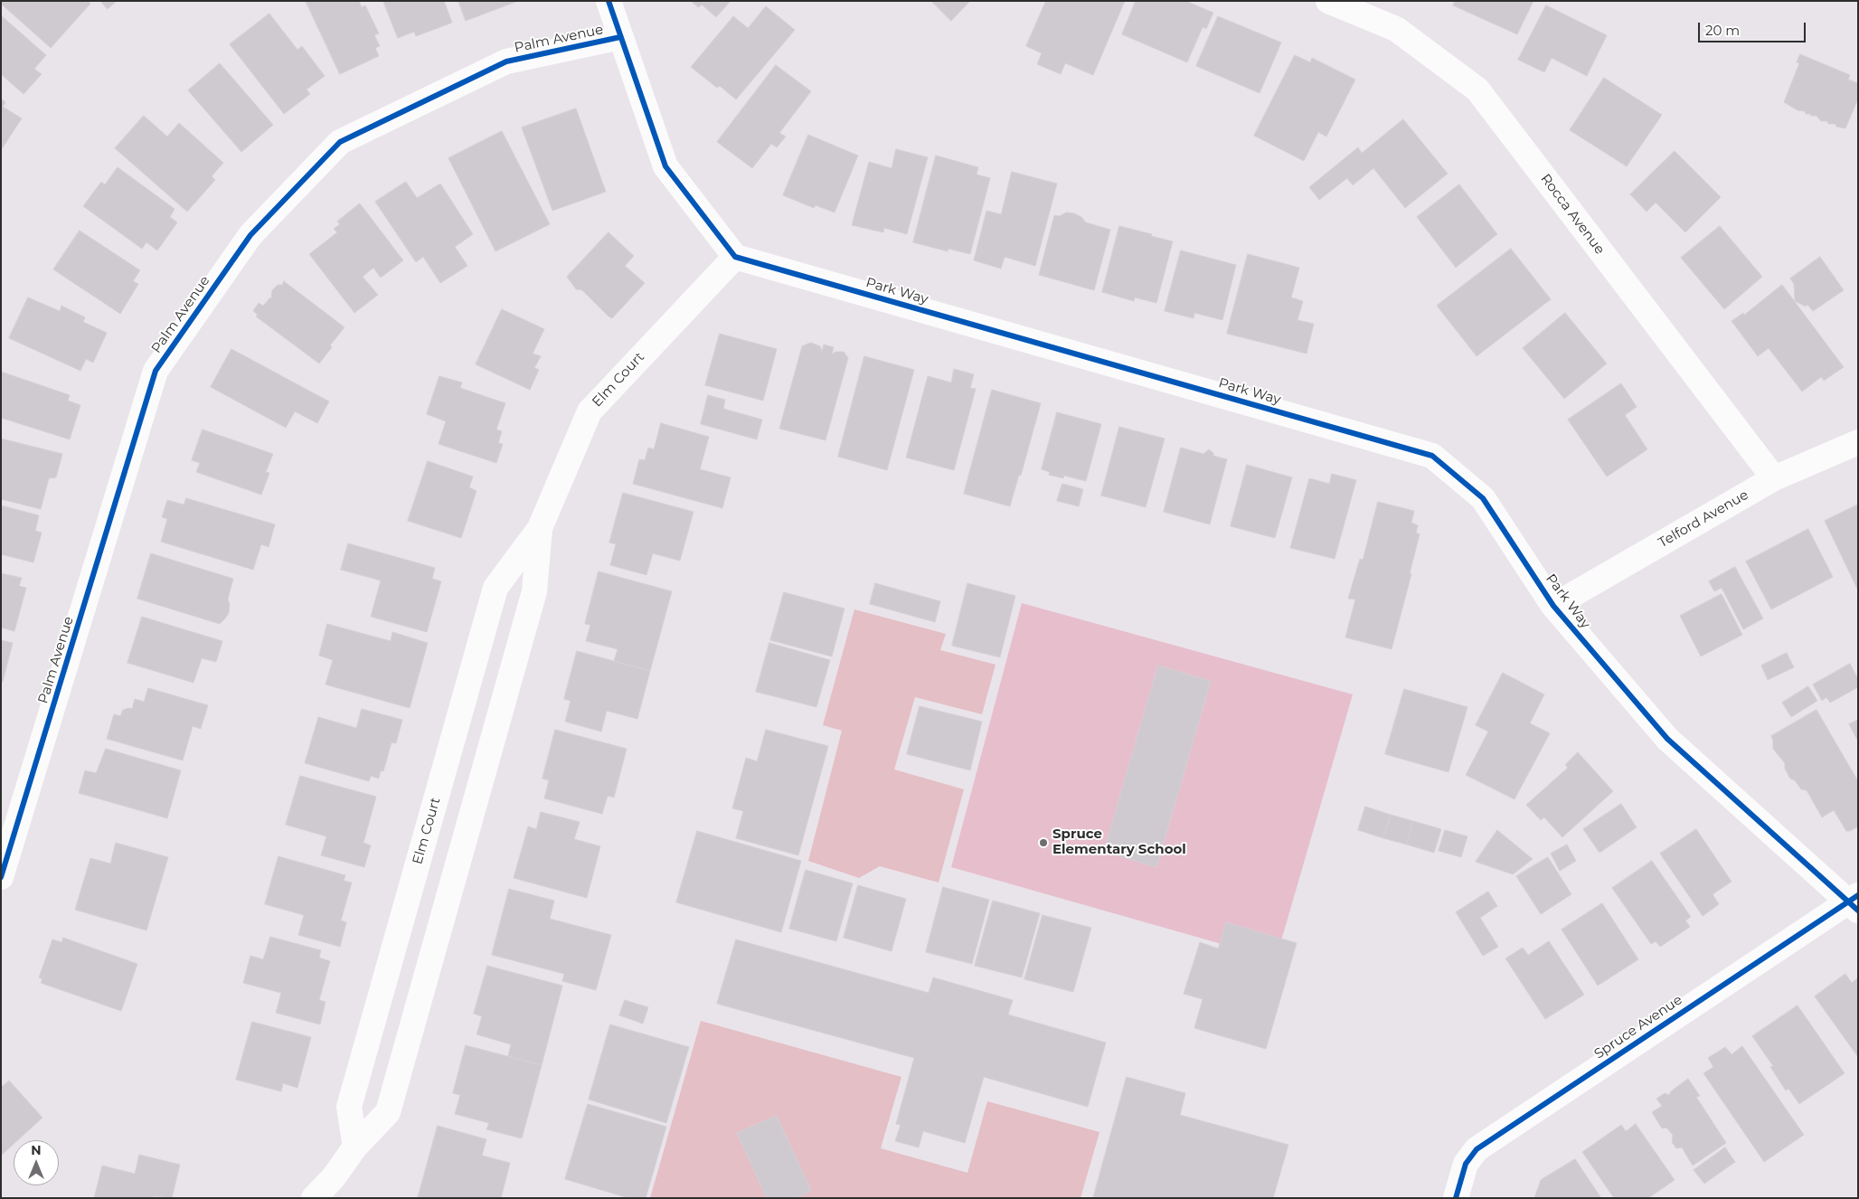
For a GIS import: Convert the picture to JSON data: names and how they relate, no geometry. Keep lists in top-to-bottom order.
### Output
{
  "streets": {
    "street": [
      "Palm Avenue",
      "Rocca Avenue",
      "Park Way",
      "Elm Court",
      "Telford Avenue",
      "Spruce Avenue"
    ]
  },
  "crossings": [
    ["Rocca Avenue", "Telford Avenue"],
    ["Park Way", "Elm Court"],
    ["Park Way", "Telford Avenue"],
    ["Park Way", "Spruce Avenue"]
  ],
  "places": ["Spruce Elementary School"],
  "scale_bar": "20 m",
  "north": "top"
}
